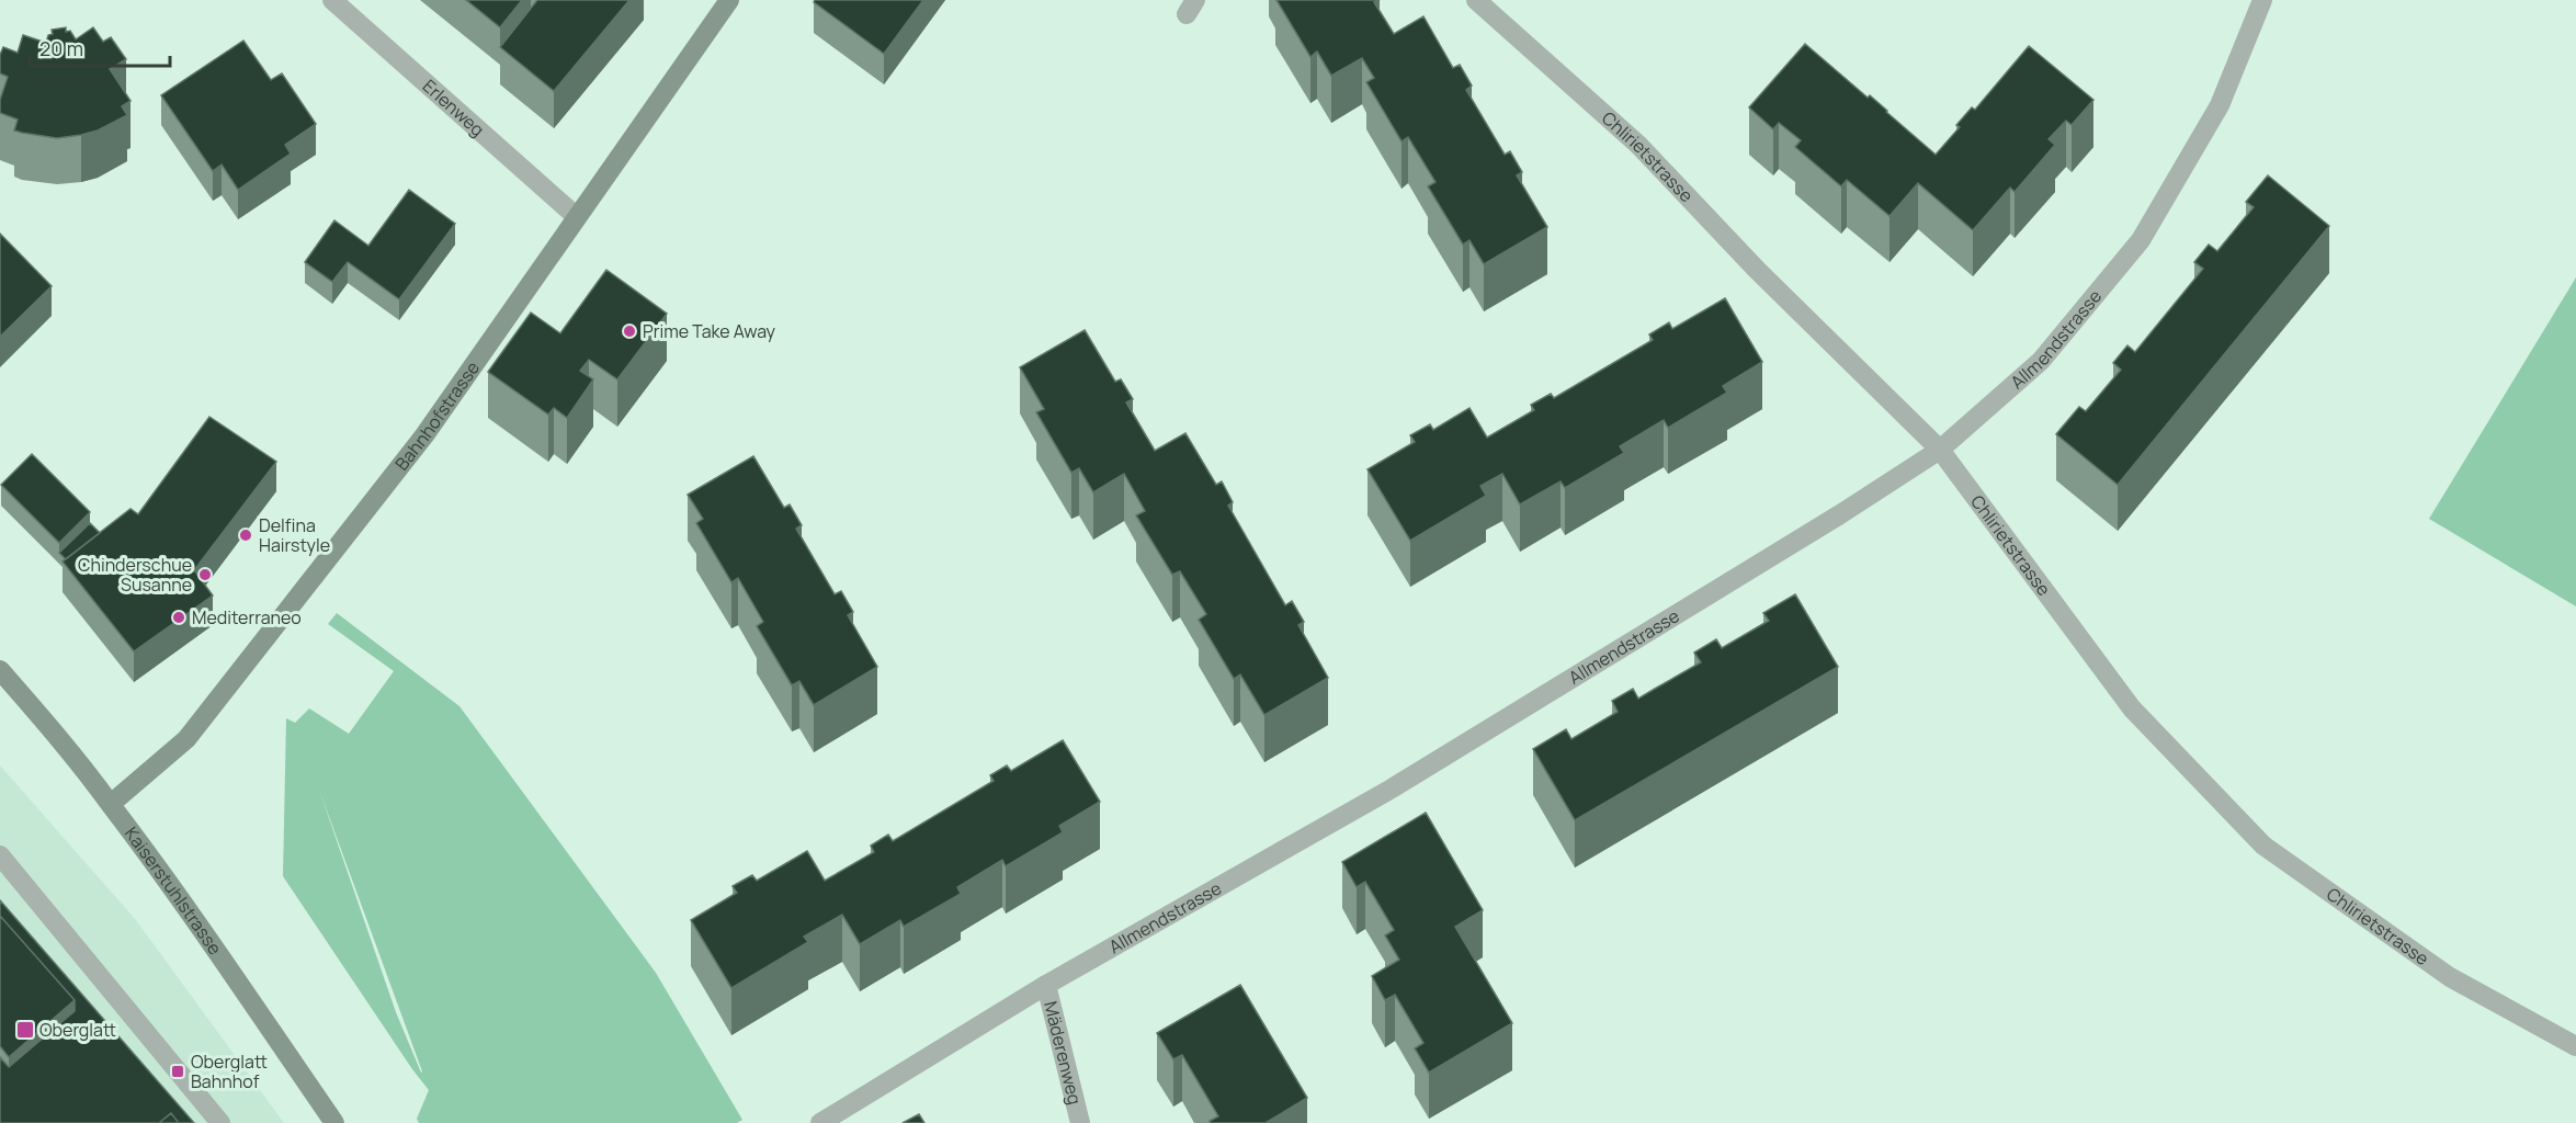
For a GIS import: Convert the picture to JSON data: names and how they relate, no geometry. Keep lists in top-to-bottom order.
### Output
{
  "streets": {
    "street": [
      "Erlenweg",
      "Chlirietstrasse",
      "Allmendstrasse",
      "Bahnhofstrasse",
      "Kaiserstuhlstrasse",
      "Mäderenweg"
    ]
  },
  "crossings": [
    ["Erlenweg", "Bahnhofstrasse"],
    ["Chlirietstrasse", "Allmendstrasse"],
    ["Allmendstrasse", "Mäderenweg"],
    ["Bahnhofstrasse", "Kaiserstuhlstrasse"]
  ],
  "places": {
    "other": [
      "Prime Take Away",
      "Delfina Hairstyle",
      "Chinderschue Susanne",
      "Mediterraneo"
    ],
    "transit": ["Oberglatt", "Oberglatt Bahnhof"]
  },
  "scale_bar": "20 m"
}
